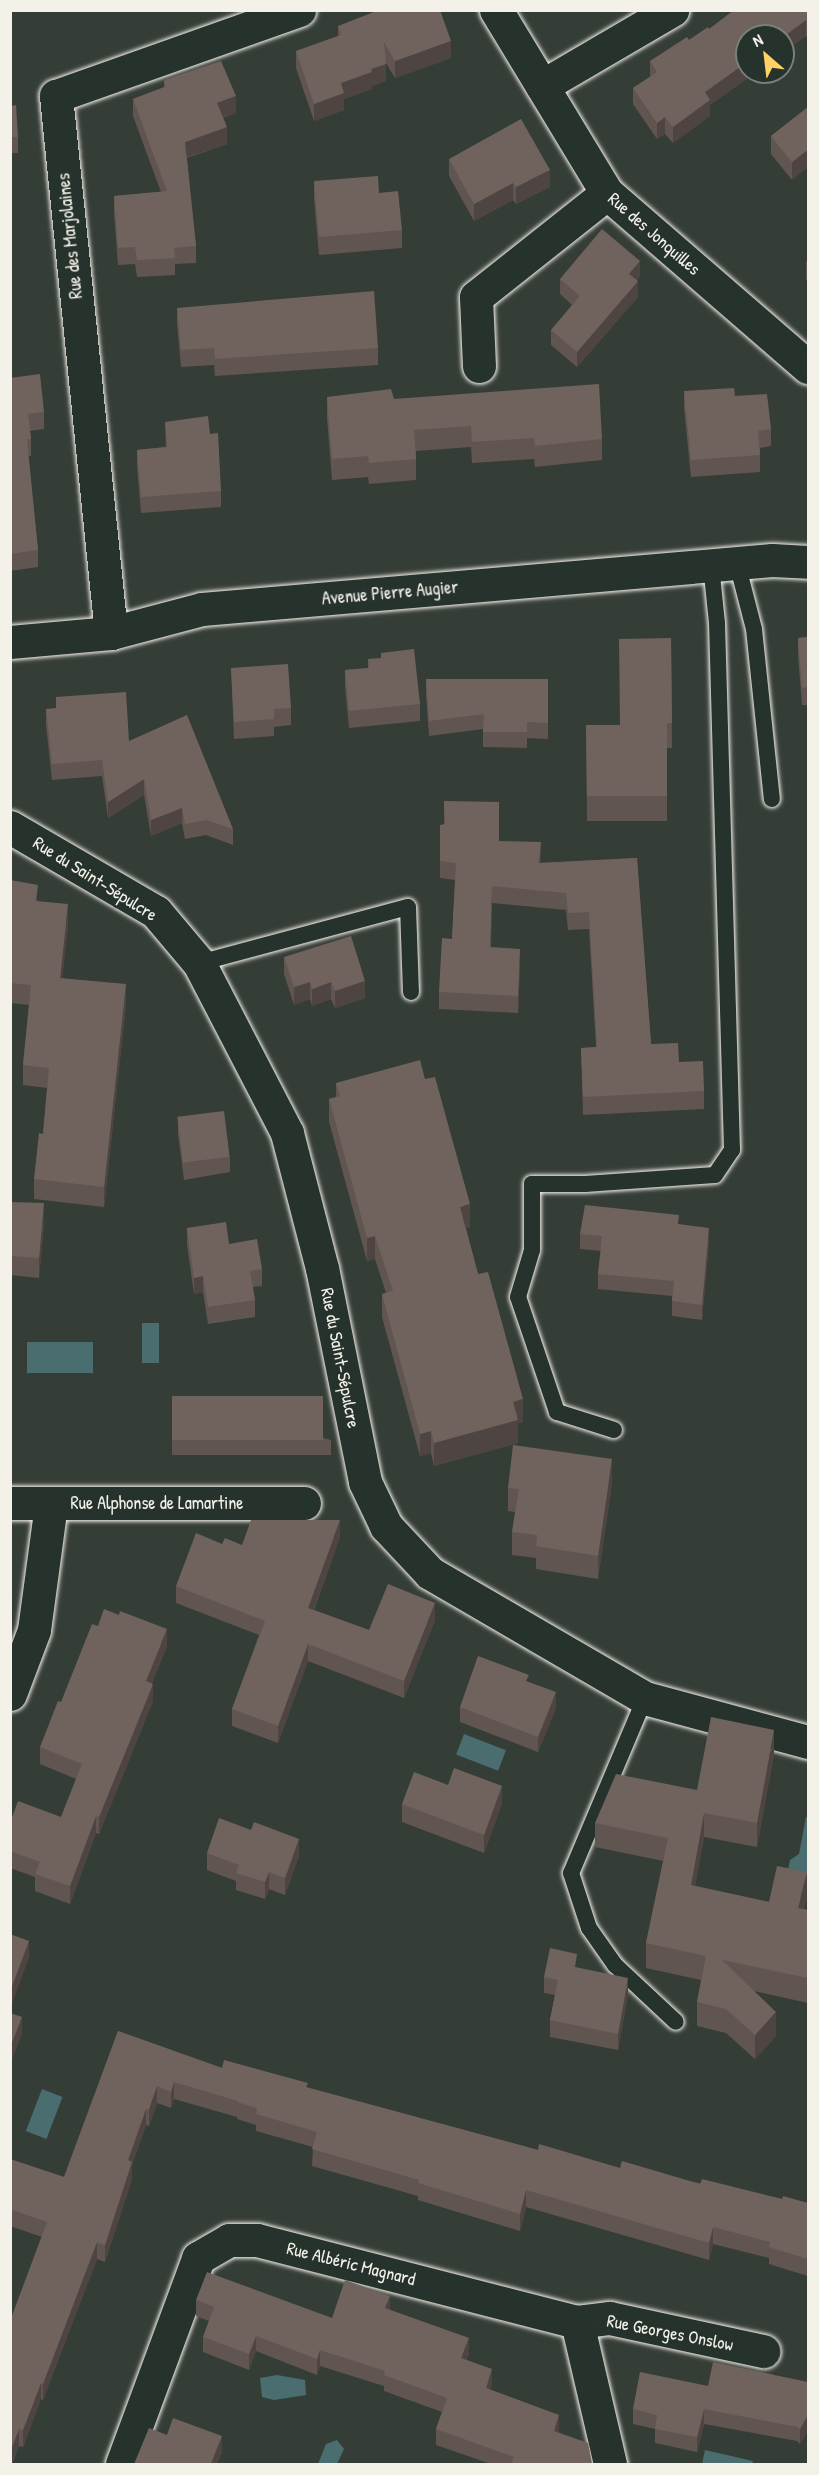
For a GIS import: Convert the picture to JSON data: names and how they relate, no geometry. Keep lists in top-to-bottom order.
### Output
{
  "streets": {
    "street": [
      "Rue des Jonquilles",
      "Rue des Marjolaines",
      "Avenue Pierre Augier",
      "Rue du Saint-Sépulcre",
      "Rue Alphonse de Lamartine",
      "Rue Albéric Magnard",
      "Rue Georges Onslow"
    ]
  },
  "crossings": [
    ["Rue des Marjolaines", "Avenue Pierre Augier"],
    ["Rue Albéric Magnard", "Rue Georges Onslow"]
  ],
  "north": "top left"
}
